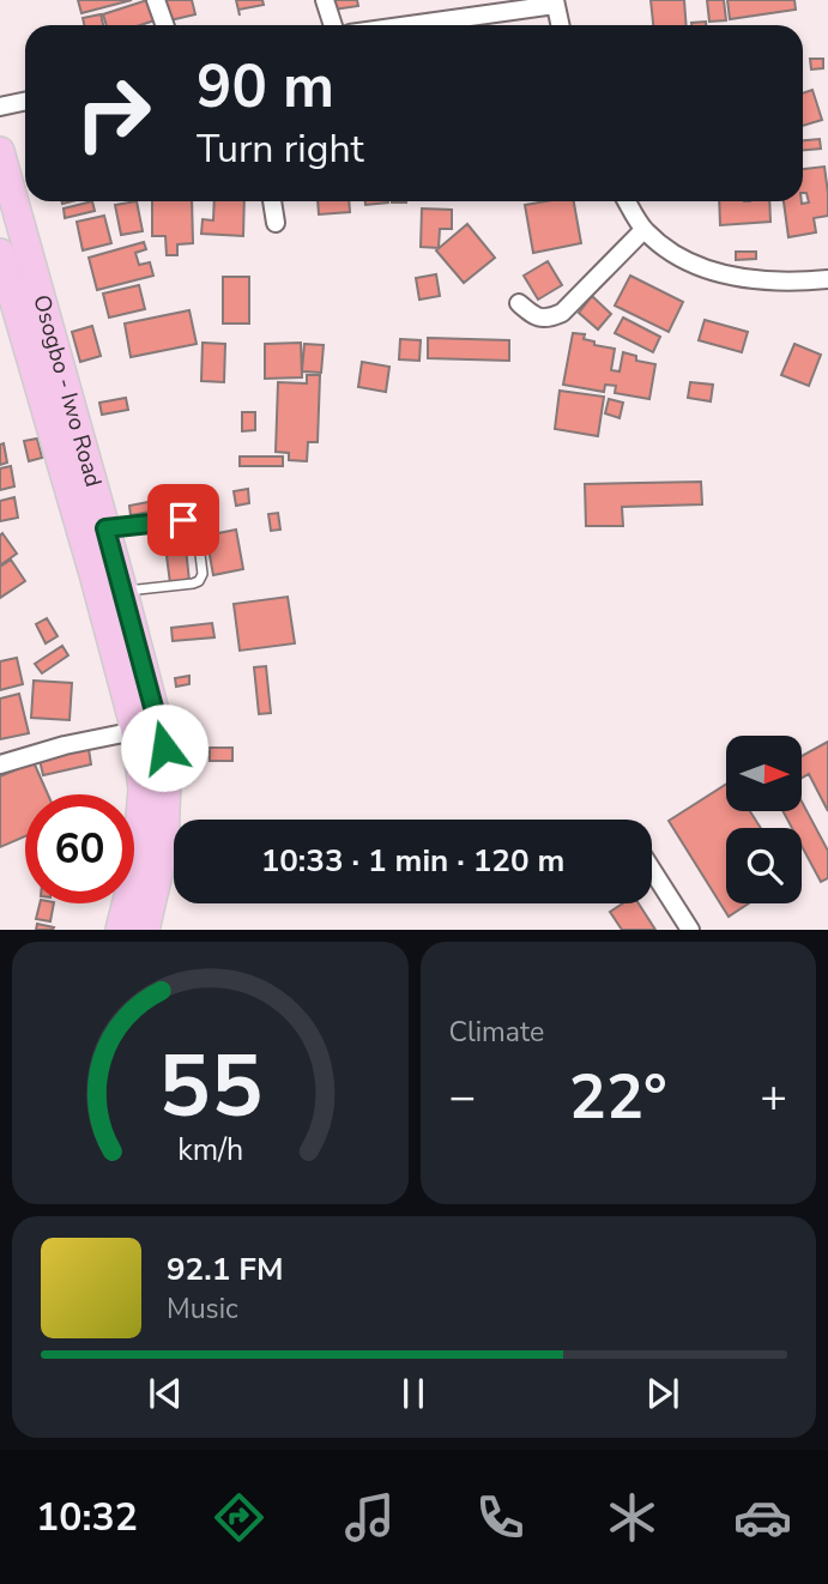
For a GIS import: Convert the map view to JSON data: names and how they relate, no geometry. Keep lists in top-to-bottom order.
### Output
{
  "streets": {
    "main road": ["Osogbo - Iwo Road"]
  },
  "north": "right",
  "page": {
    "turn": ["90 m", "Turn right"],
    "limit": "60",
    "trip": "10:33 · 1 min · 120 m",
    "tile": "Climate",
    "heat": ["−", "22°", "+"],
    "song": ["92.1 FM", "Music"],
    "tabs": "10:32",
    "gauge": ["55", "km/h"]
  }
}
